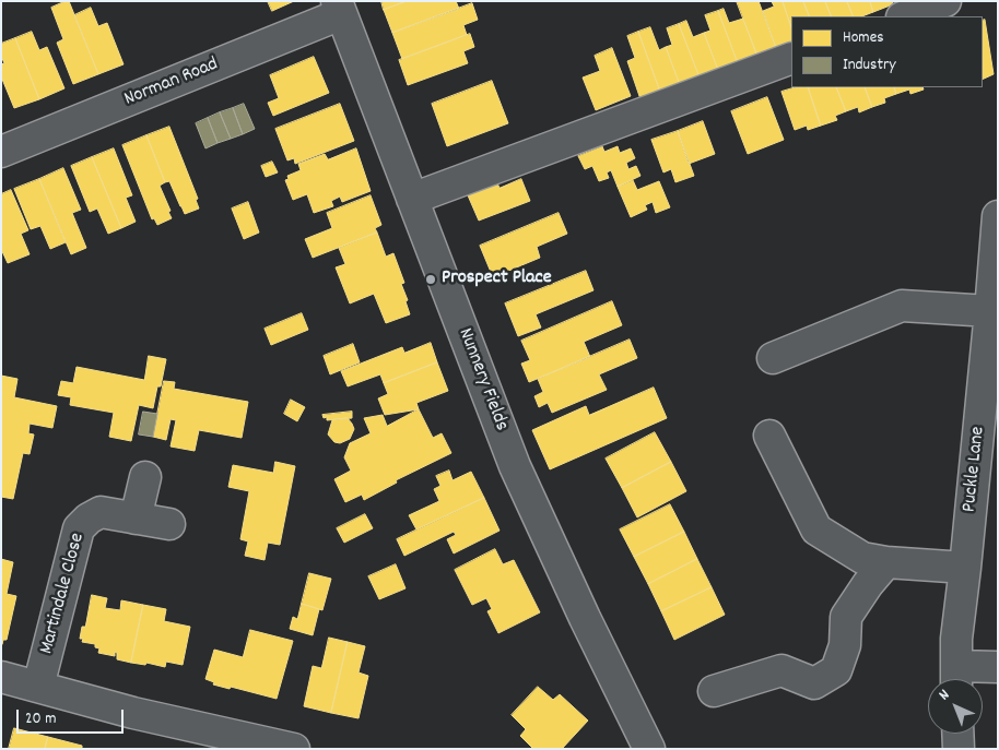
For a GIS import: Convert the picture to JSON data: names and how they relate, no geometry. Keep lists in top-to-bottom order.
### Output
{
  "streets": {
    "street": [
      "Norman Road",
      "Nunnery Fields",
      "Puckle Lane",
      "Martindale Close"
    ]
  },
  "crossings": [
    ["Norman Road", "Nunnery Fields"]
  ],
  "places": ["Prospect Place"],
  "legend": ["Homes", "Industry"],
  "scale_bar": "20 m",
  "north": "top left"
}
